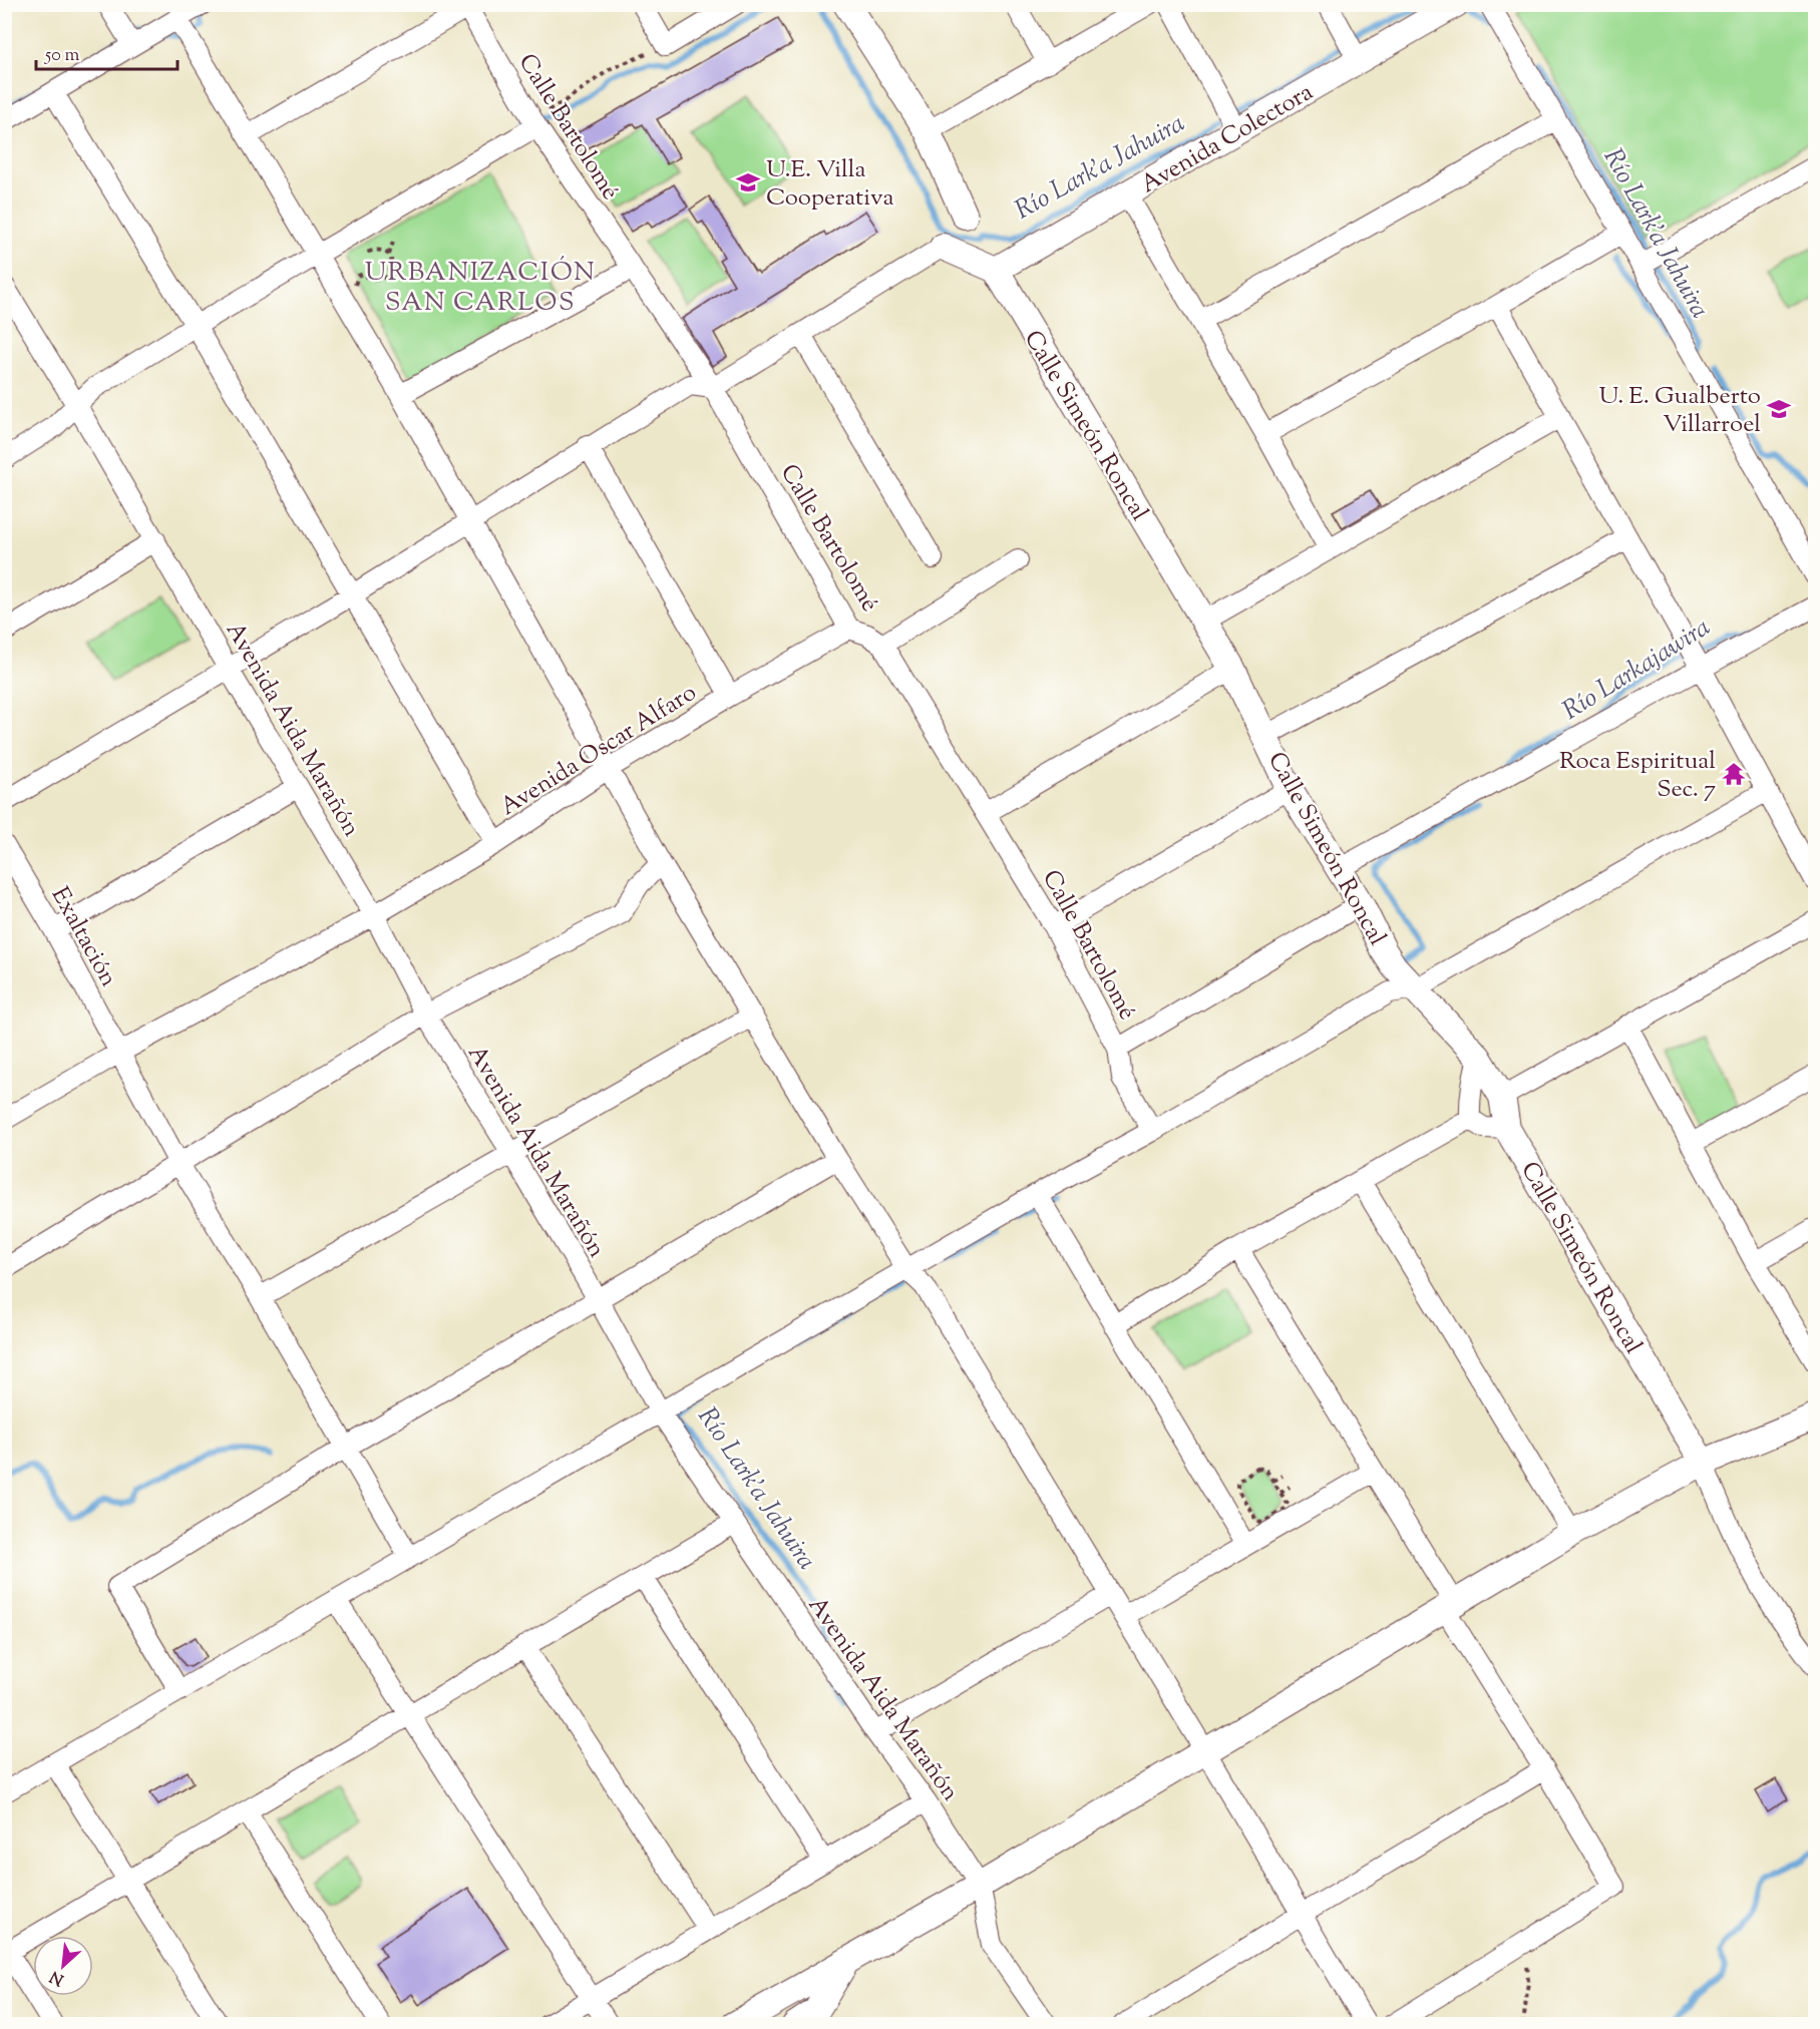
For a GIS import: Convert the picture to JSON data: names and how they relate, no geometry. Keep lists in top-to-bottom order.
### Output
{
  "streets": {
    "street": [
      "Calle Bartolomé",
      "Avenida Colectora",
      "Calle Simeón Roncal",
      "Avenida Aida Marañón",
      "Avenida Oscar Alfaro",
      "Exaltación"
    ]
  },
  "crossings": [
    ["Calle Bartolomé", "Avenida Oscar Alfaro"],
    ["Avenida Colectora", "Calle Simeón Roncal"],
    ["Avenida Aida Marañón", "Avenida Oscar Alfaro"],
    ["Avenida Oscar Alfaro", "Exaltación"]
  ],
  "districts": ["URBANIZACIÓN SAN CARLOS"],
  "water": ["Río Lark’a Jahuira", "Río Larkajawira"],
  "places": {
    "school or university": ["U.E. Villa Cooperativa", "U. E. Gualberto Villarroel"],
    "temple": ["Roca Espiritual Sec. 7"]
  },
  "scale_bar": "50 m",
  "north": "bottom left"
}
